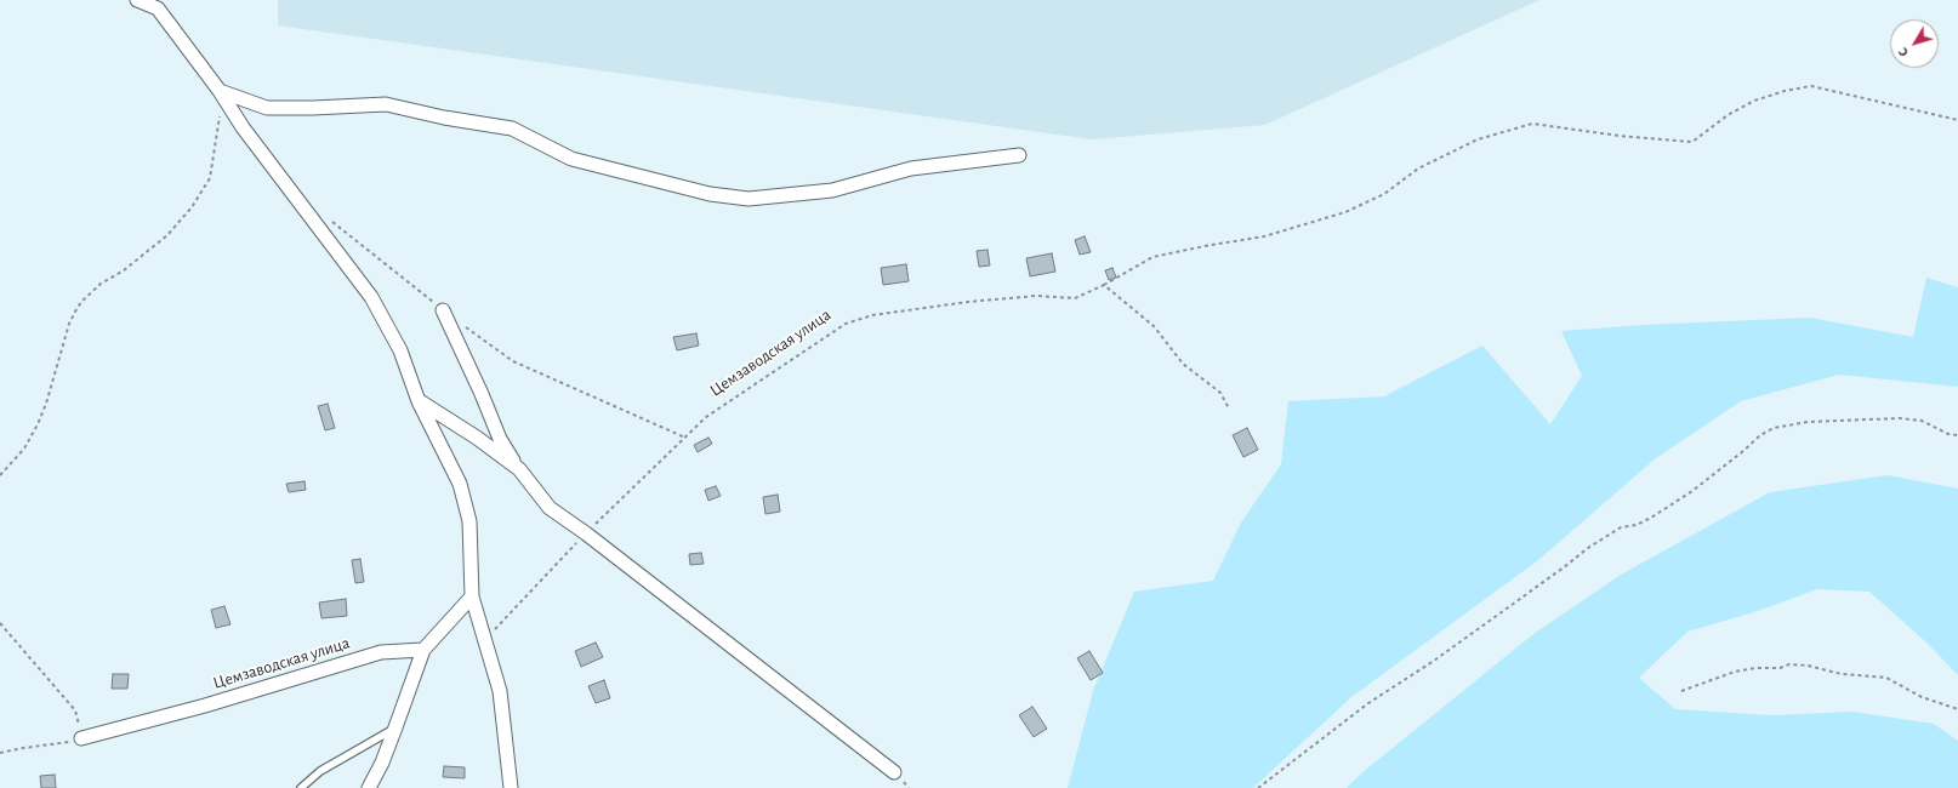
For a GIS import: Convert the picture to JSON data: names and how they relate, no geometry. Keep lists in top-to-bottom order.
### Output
{
  "streets": {
    "street": ["Цемзаводская улица"]
  },
  "north": "bottom left"
}
